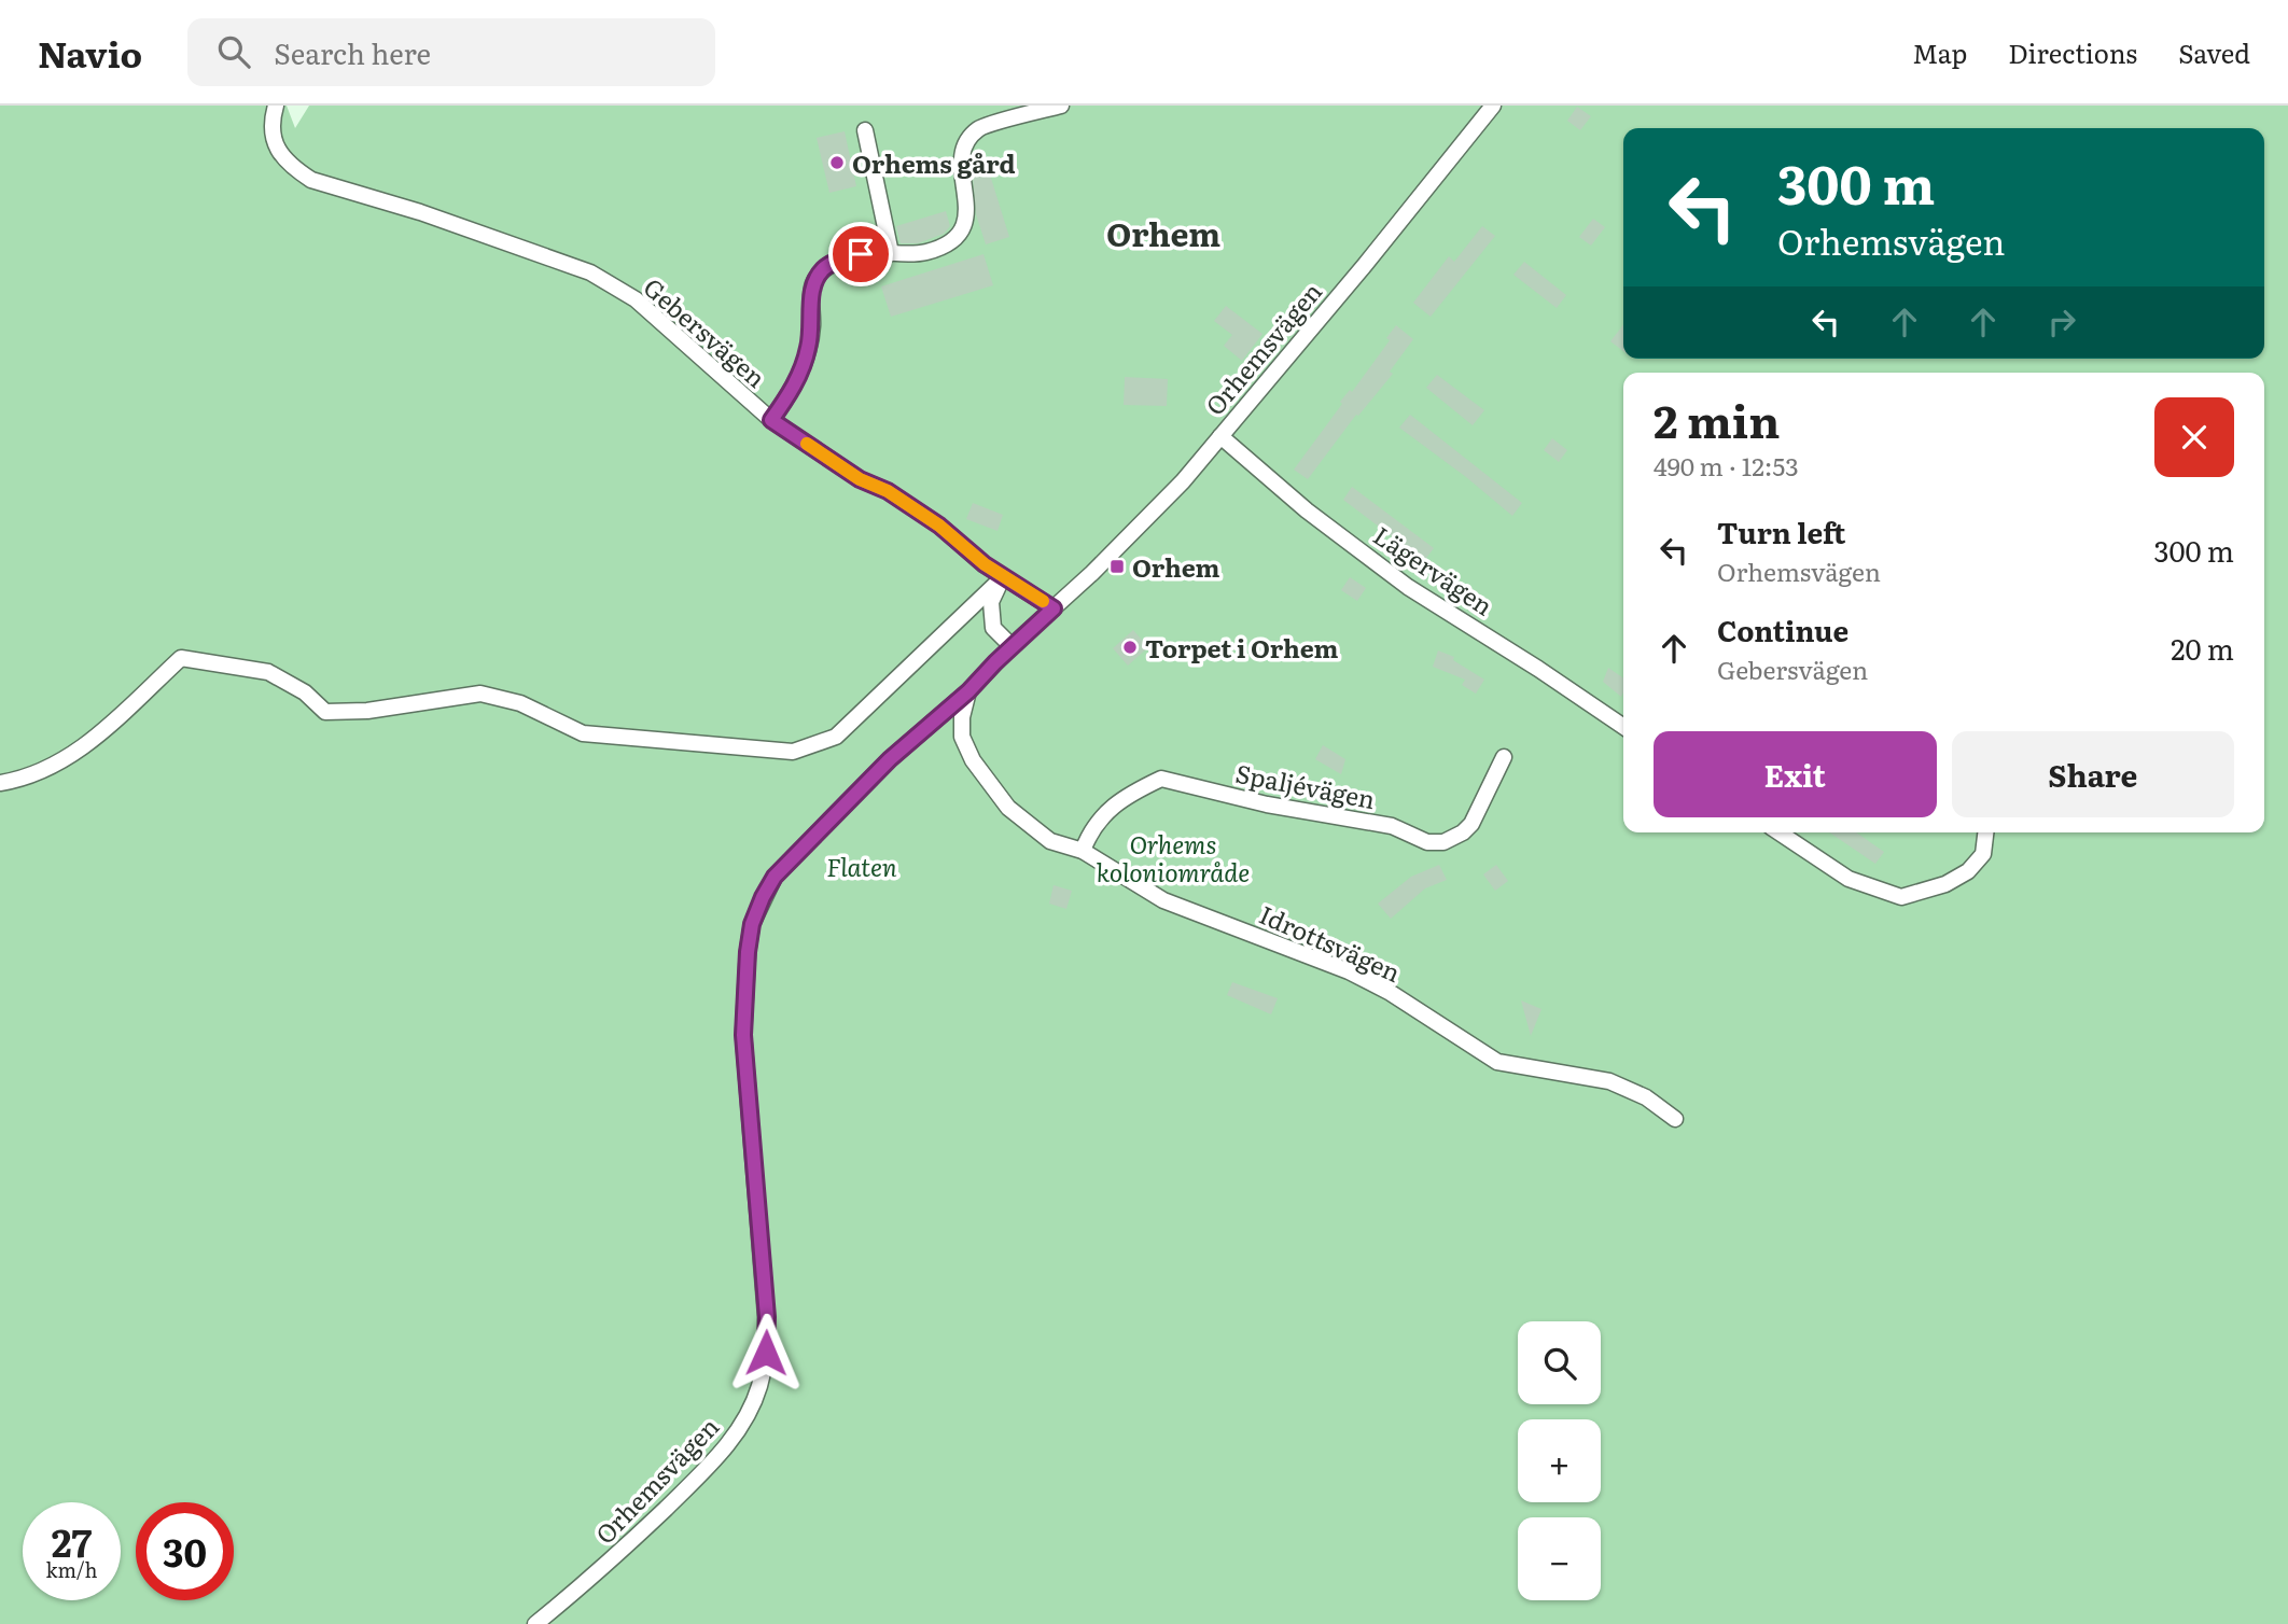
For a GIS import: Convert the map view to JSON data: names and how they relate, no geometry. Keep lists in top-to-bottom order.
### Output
{
  "streets": {
    "street": [
      "Gebersvägen",
      "Orhemsvägen",
      "Lägervägen",
      "Spaljévägen",
      "Idrottsvägen"
    ]
  },
  "crossings": [
    ["Orhemsvägen", "Lägervägen"],
    ["Orhemsvägen", "Idrottsvägen"],
    ["Spaljévägen", "Idrottsvägen"]
  ],
  "districts": ["Orhem"],
  "parks": ["Orhems koloniområde", "Flaten"],
  "places": {
    "other": ["Orhems gård", "Torpet i Orhem"],
    "transit": ["Orhem"]
  },
  "page": {
    "header": "Navio",
    "search": "Search here",
    "nav": ["Map", "Directions", "Saved"],
    "turn": ["300 m", "Orhemsvägen"],
    "heading": ["2 min", "490 m · 12:53"],
    "list": [
      {
        "name": "Turn left",
        "note": "Orhemsvägen",
        "value": "300 m"
      },
      {
        "name": "Continue",
        "note": "Gebersvägen",
        "value": "20 m"
      }
    ],
    "buttons": ["Exit", "Share"],
    "map_buttons": ["+", "−"],
    "speed": "27 km/h",
    "limit": "30"
  }
}
